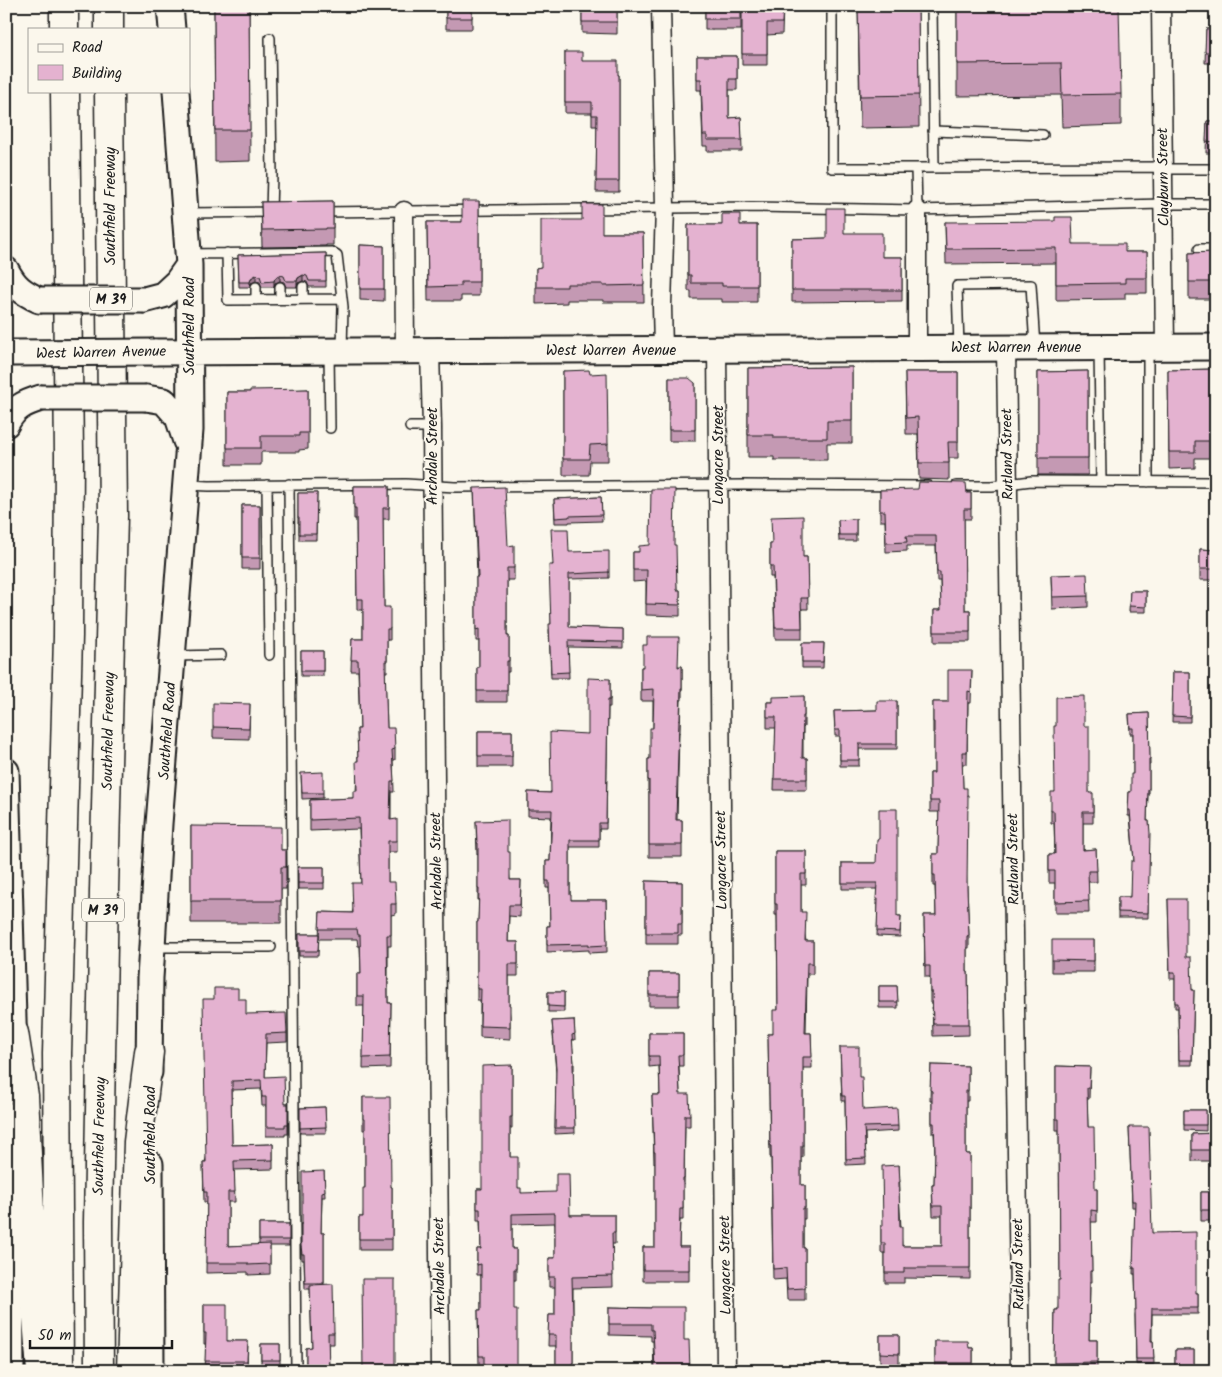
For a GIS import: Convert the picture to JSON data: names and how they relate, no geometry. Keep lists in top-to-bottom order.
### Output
{
  "streets": {
    "highway": ["Southfield Freeway", "M 39"],
    "main road": ["Southfield Road", "West Warren Avenue"],
    "street": [
      "Clayburn Street",
      "Rutland Street",
      "Longacre Street",
      "Archdale Street"
    ]
  },
  "crossings": [
    ["Clayburn Street", "West Warren Avenue"],
    ["Southfield Road", "West Warren Avenue"],
    ["West Warren Avenue", "Rutland Street"],
    ["West Warren Avenue", "Longacre Street"],
    ["West Warren Avenue", "Archdale Street"]
  ],
  "legend": ["Road", "Building"],
  "scale_bar": "50 m"
}
